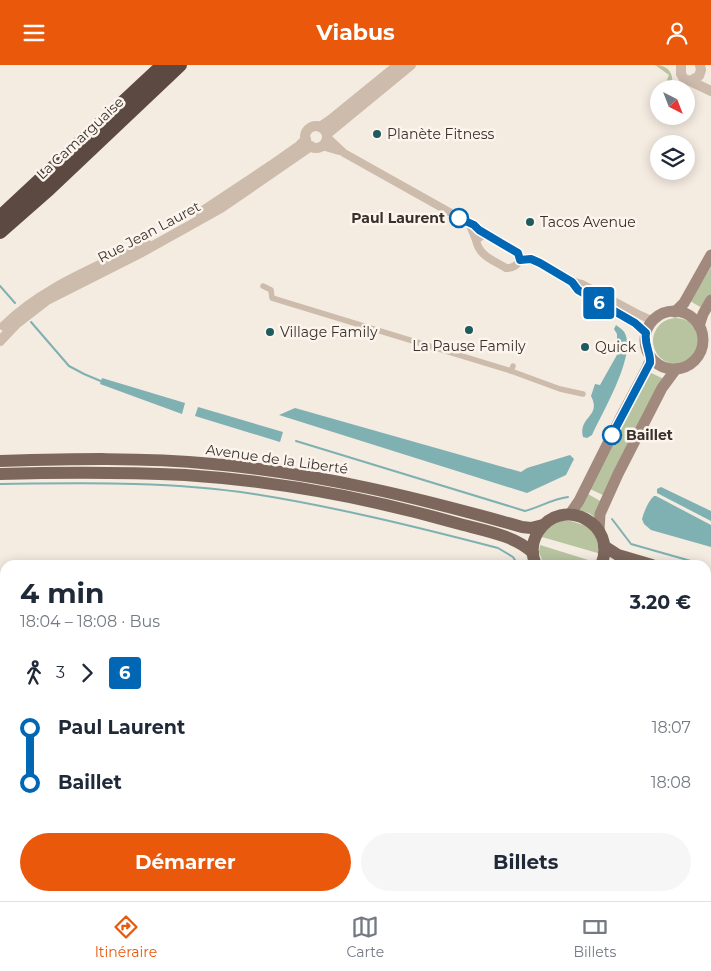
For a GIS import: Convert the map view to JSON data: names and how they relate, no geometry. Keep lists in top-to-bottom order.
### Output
{
  "streets": {
    "highway": ["La Camarguaise"],
    "main road": ["Avenue de la Liberté"],
    "street": ["Rue Jean Lauret"]
  },
  "places": [
    "Planète Fitness",
    "Paul Laurent",
    "Tacos Avenue",
    "La Pause Family",
    "Village Family",
    "Quick",
    "Baillet"
  ],
  "lines": ["bus line 6"],
  "north": "bottom right",
  "page": {
    "header": "Viabus",
    "on_map": "6",
    "heading": ["4 min", "18:04 – 18:08 · Bus", "3.20 €"],
    "legs": ["3", "6"],
    "list": [
      {
        "name": "Paul Laurent",
        "value": "18:07"
      },
      {
        "name": "Baillet",
        "value": "18:08"
      }
    ],
    "buttons": ["Démarrer", "Billets"],
    "tabs": ["Itinéraire", "Carte", "Billets"]
  }
}
